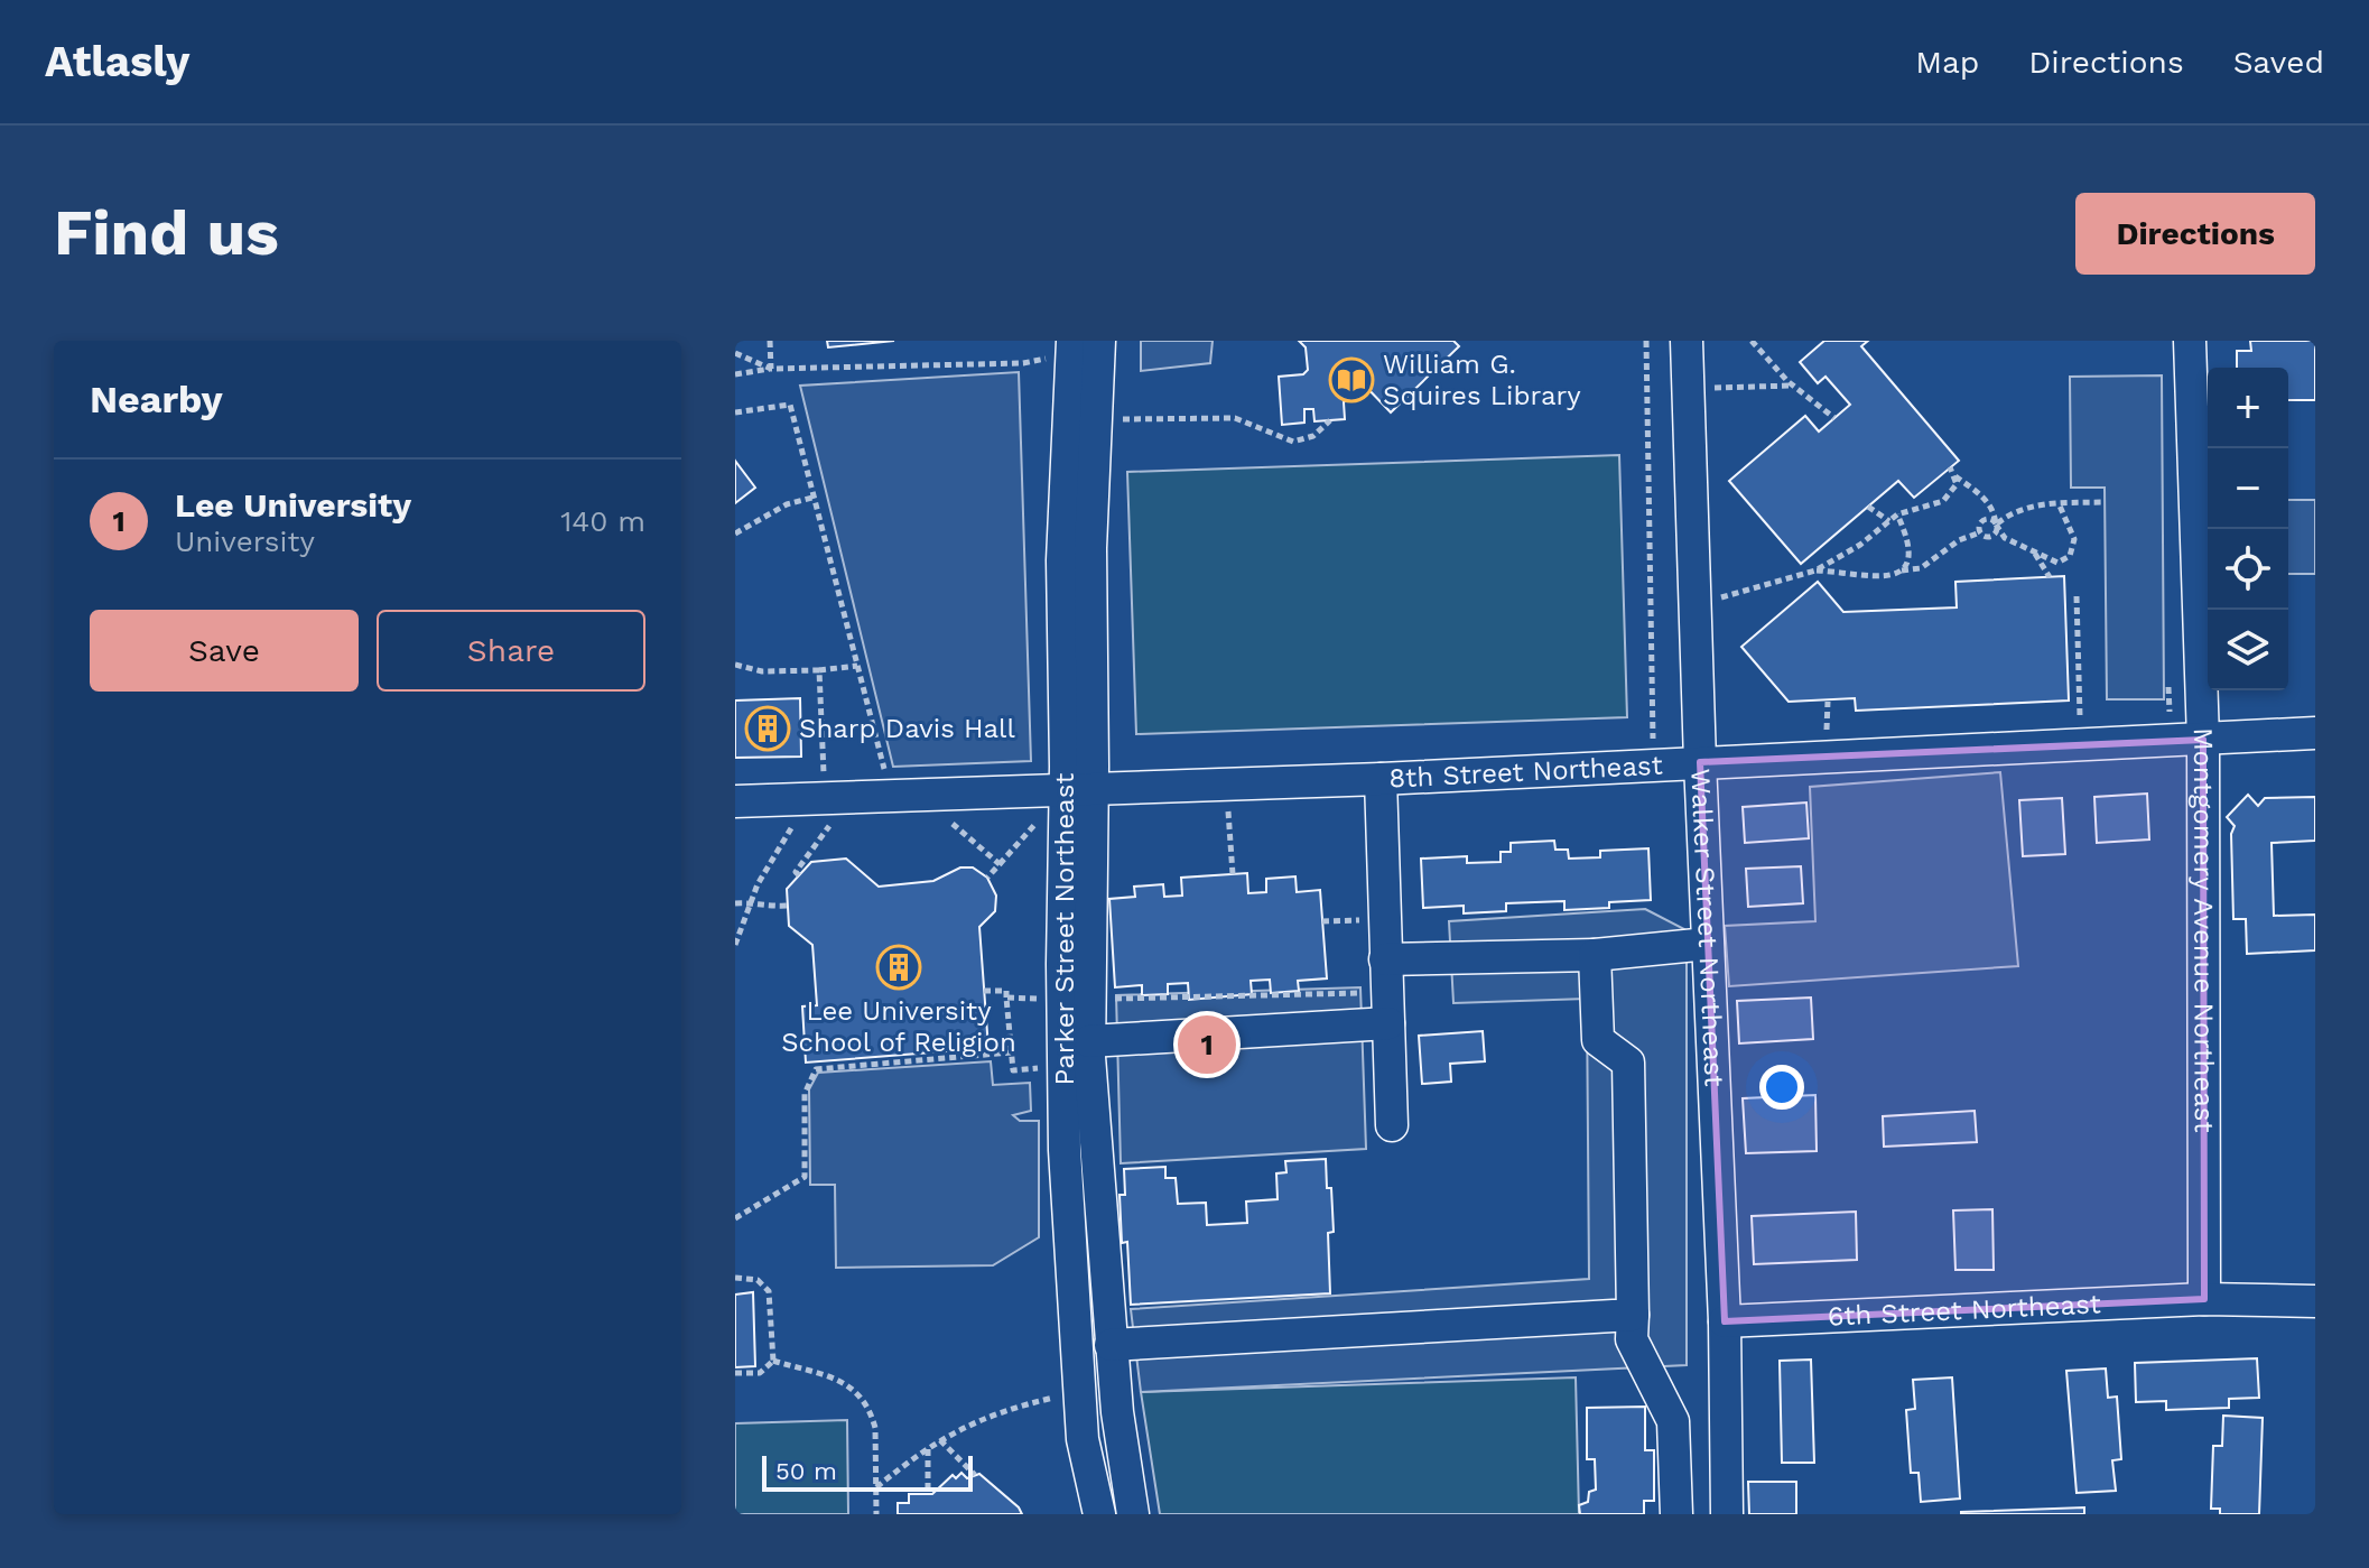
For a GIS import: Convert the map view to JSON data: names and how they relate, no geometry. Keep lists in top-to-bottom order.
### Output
{
  "streets": {
    "street": [
      "8th Street Northeast",
      "Walker Street Northeast",
      "Parker Street Northeast",
      "Montgomery Avenue Northeast",
      "6th Street Northeast"
    ]
  },
  "crossings": [
    ["8th Street Northeast", "Walker Street Northeast"],
    ["8th Street Northeast", "Parker Street Northeast"],
    ["8th Street Northeast", "Montgomery Avenue Northeast"],
    ["Walker Street Northeast", "6th Street Northeast"],
    ["Montgomery Avenue Northeast", "6th Street Northeast"]
  ],
  "places": {
    "library": ["William G. Squires Library"],
    "building": ["Sharp Davis Hall", "Lee University School of Religion"]
  },
  "scale_bar": "50 m",
  "page": {
    "header": "Atlasly",
    "nav": ["Map", "Directions", "Saved"],
    "buttons": [
      "Directions",
      ["Save", "Share"]
    ],
    "title": "Find us",
    "heading": "Nearby",
    "map_buttons": ["+", "−"],
    "list": [
      {
        "mark": "1",
        "name": "Lee University",
        "note": "University",
        "value": "140 m"
      }
    ],
    "pins": "1",
    "scale": "50 m"
  }
}
